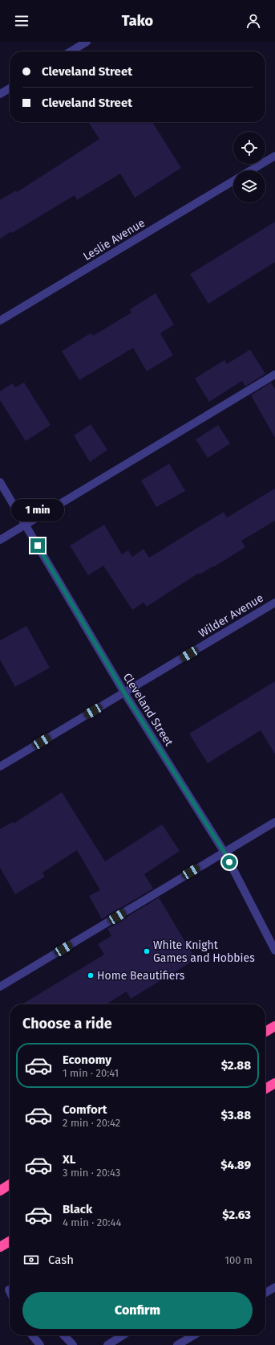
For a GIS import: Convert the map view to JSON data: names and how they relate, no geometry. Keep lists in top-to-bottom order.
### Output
{
  "streets": {
    "street": ["Leslie Avenue", "Wilder Avenue", "Cleveland Street"]
  },
  "crossings": [
    ["Wilder Avenue", "Cleveland Street"]
  ],
  "places": ["White Knight Games and Hobbies", "Home Beautifiers"],
  "page": {
    "header": "Tako",
    "banner": ["Cleveland Street", "Cleveland Street"],
    "bubble": "1 min",
    "heading": "Choose a ride",
    "list": [
      {
        "name": "Economy",
        "note": "1 min · 20:41",
        "value": "$2.88"
      },
      {
        "name": "Comfort",
        "note": "2 min · 20:42",
        "value": "$3.88"
      },
      {
        "name": "XL",
        "note": "3 min · 20:43",
        "value": "$4.89"
      },
      {
        "name": "Black",
        "note": "4 min · 20:44",
        "value": "$2.63"
      }
    ],
    "pay": ["Cash", "100 m"],
    "buttons": "Confirm"
  }
}
